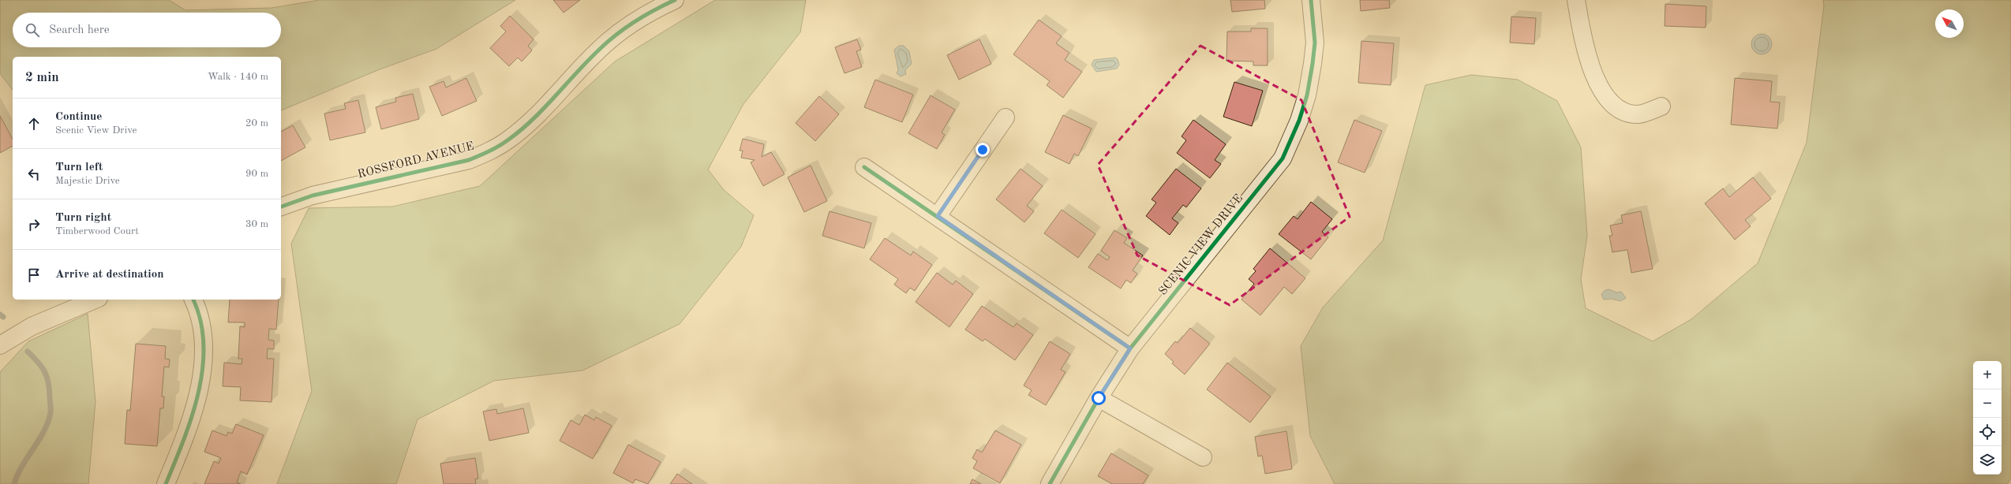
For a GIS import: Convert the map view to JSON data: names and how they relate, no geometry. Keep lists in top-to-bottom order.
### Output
{
  "streets": {
    "street": ["ROSSFORD AVENUE", "SCENIC VIEW DRIVE"]
  },
  "north": "top left",
  "page": {
    "search": "Search here",
    "heading": ["2 min", "Walk · 140 m"],
    "list": [
      ["Continue", "Scenic View Drive", "20 m"],
      ["Turn left", "Majestic Drive", "90 m"],
      ["Turn right", "Timberwood Court", "30 m"],
      "Arrive at destination"
    ],
    "map_buttons": ["+", "−"]
  }
}
